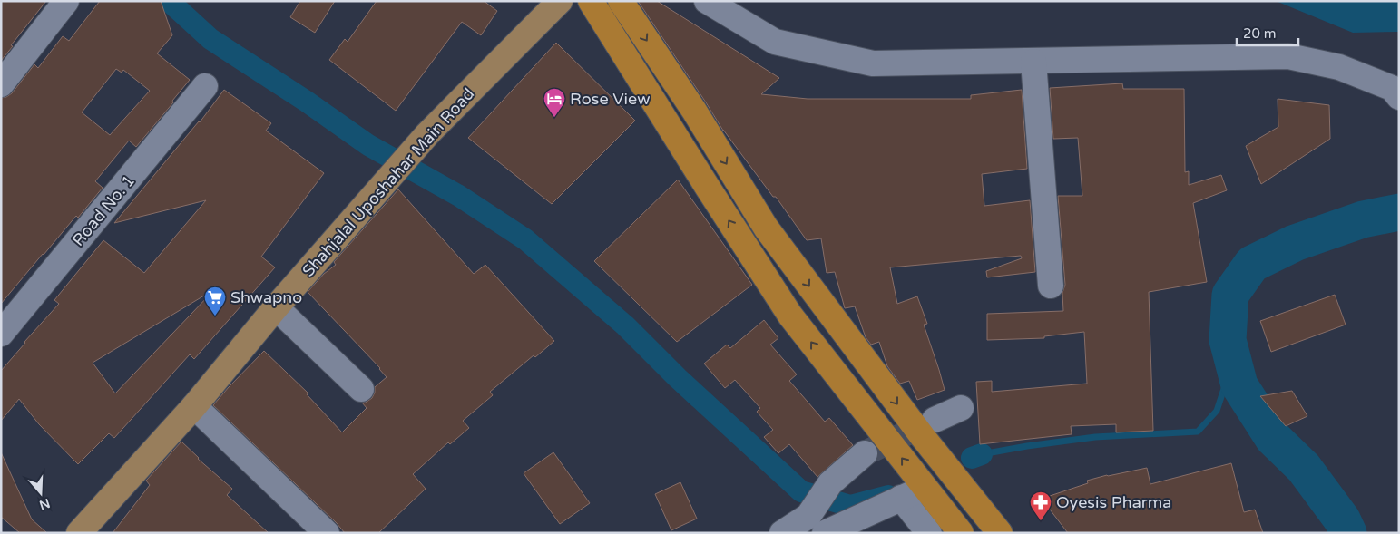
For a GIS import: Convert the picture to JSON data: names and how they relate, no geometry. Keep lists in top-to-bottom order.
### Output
{
  "streets": {
    "main road": ["Shahjalal Uposhahar Main Road"],
    "street": ["Road No. 1"]
  },
  "places": {
    "hotel": ["Rose View"],
    "supermarket": ["Shwapno"],
    "pharmacy": ["Oyesis Pharma"]
  },
  "scale_bar": "20 m",
  "north": "bottom"
}
